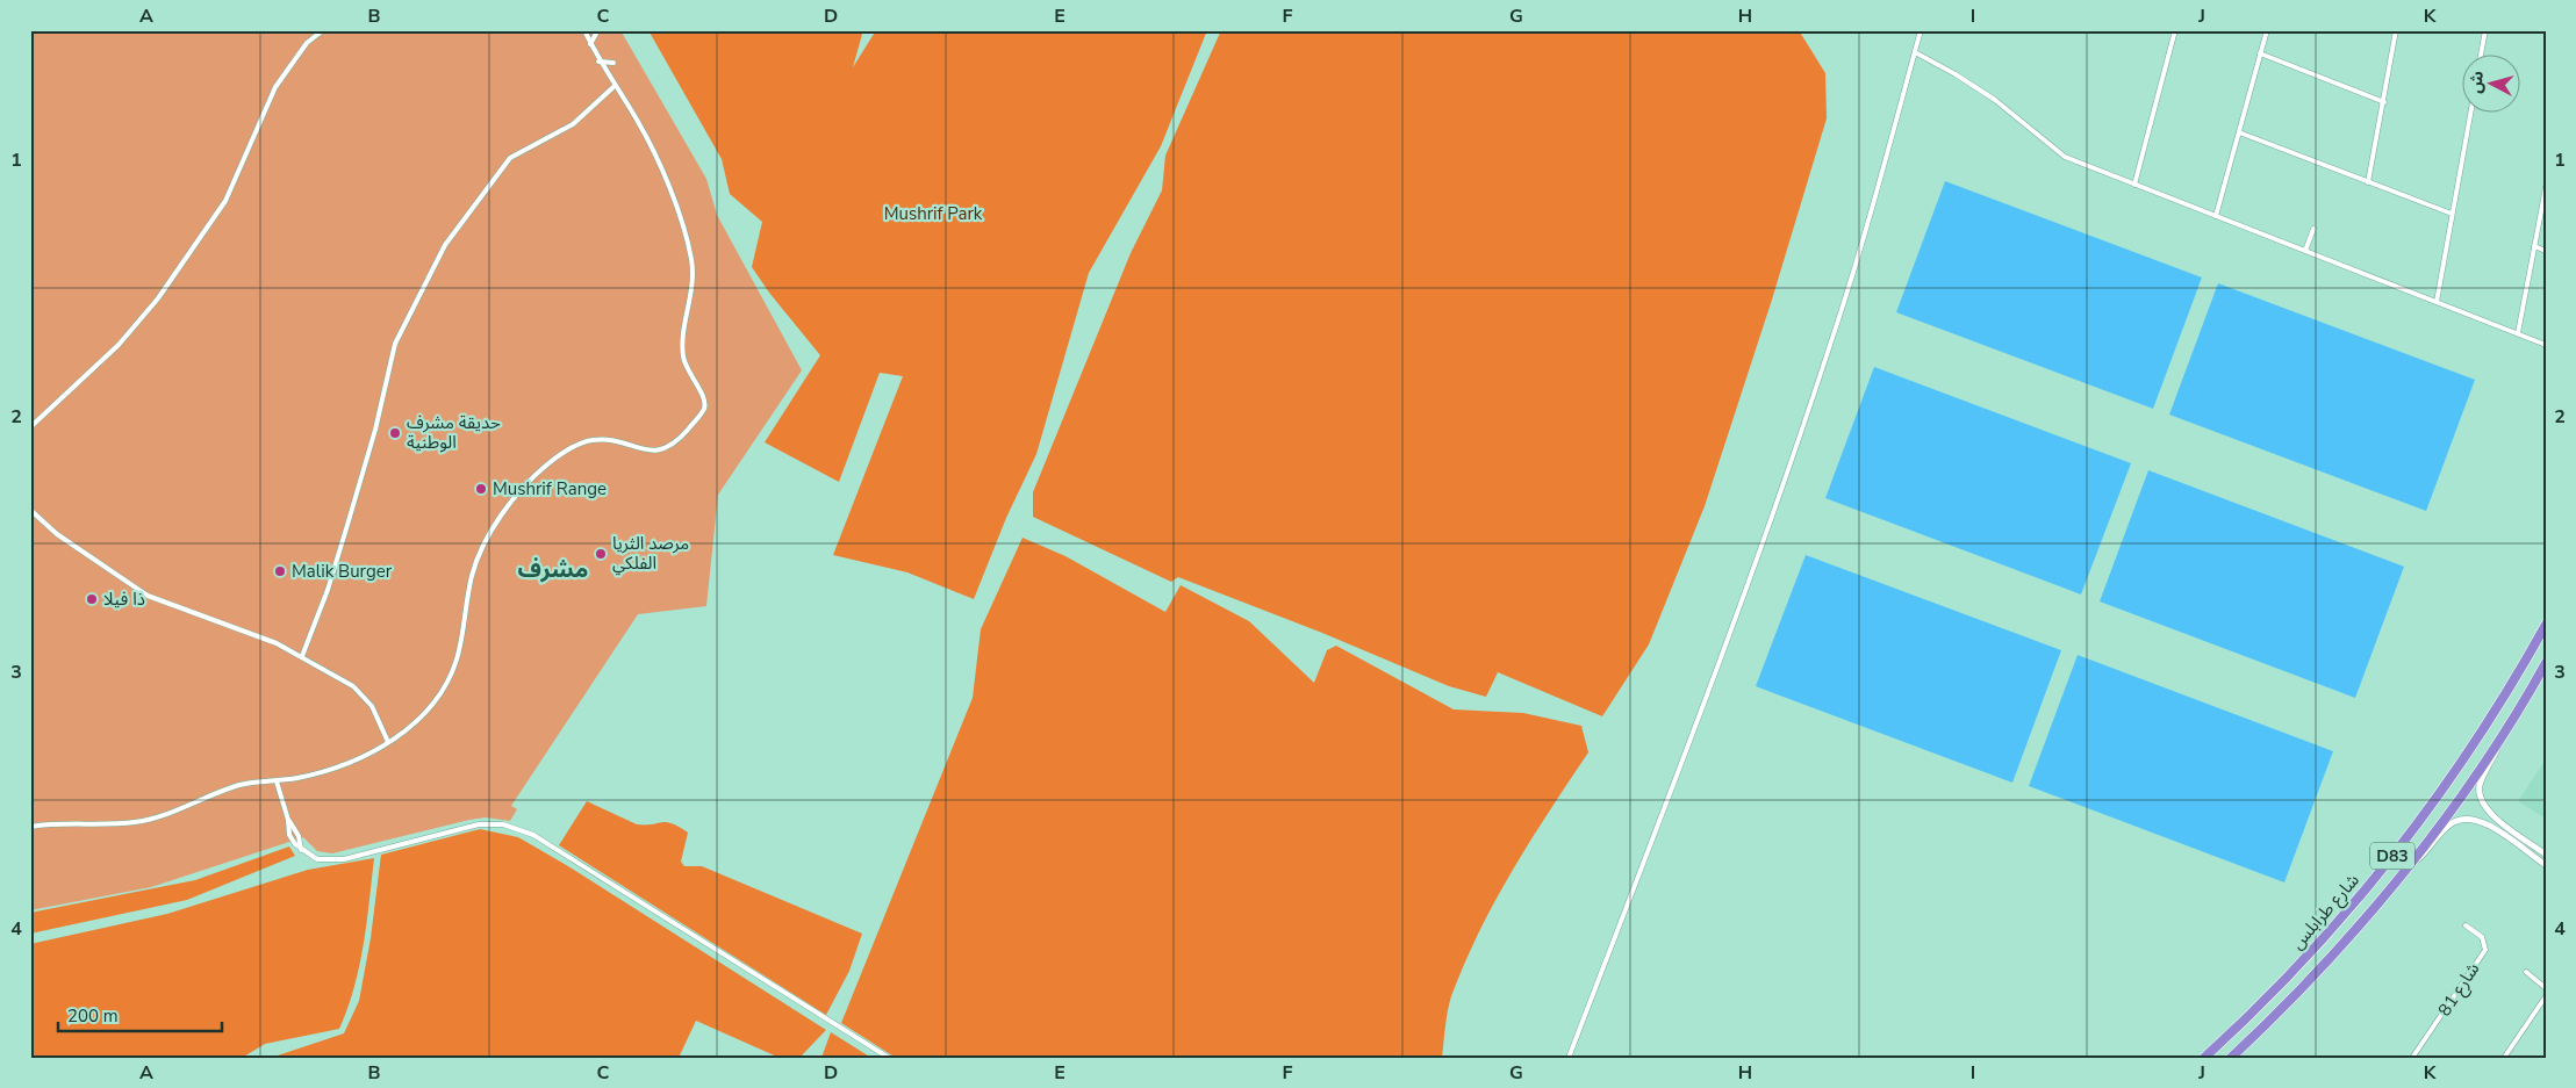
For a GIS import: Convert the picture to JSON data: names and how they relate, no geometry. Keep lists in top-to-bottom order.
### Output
{
  "streets": {
    "highway": ["D83", "شارع طرابلس"],
    "street": ["شارع 81"]
  },
  "districts": ["مشرف"],
  "parks": ["Mushrif Park"],
  "places": [
    "حديقة مشرف الوطنية",
    "Mushrif Range",
    "مرصد الثريا الفلكي",
    "Malik Burger",
    "ذا فيلا"
  ],
  "scale_bar": "200 m",
  "north": "left",
  "grid": {
    "columns": [
      "A",
      "B",
      "C",
      "D",
      "E",
      "F",
      "G",
      "H",
      "I",
      "J",
      "K"
    ],
    "rows": [
      "1",
      "2",
      "3",
      "4"
    ]
  }
}
